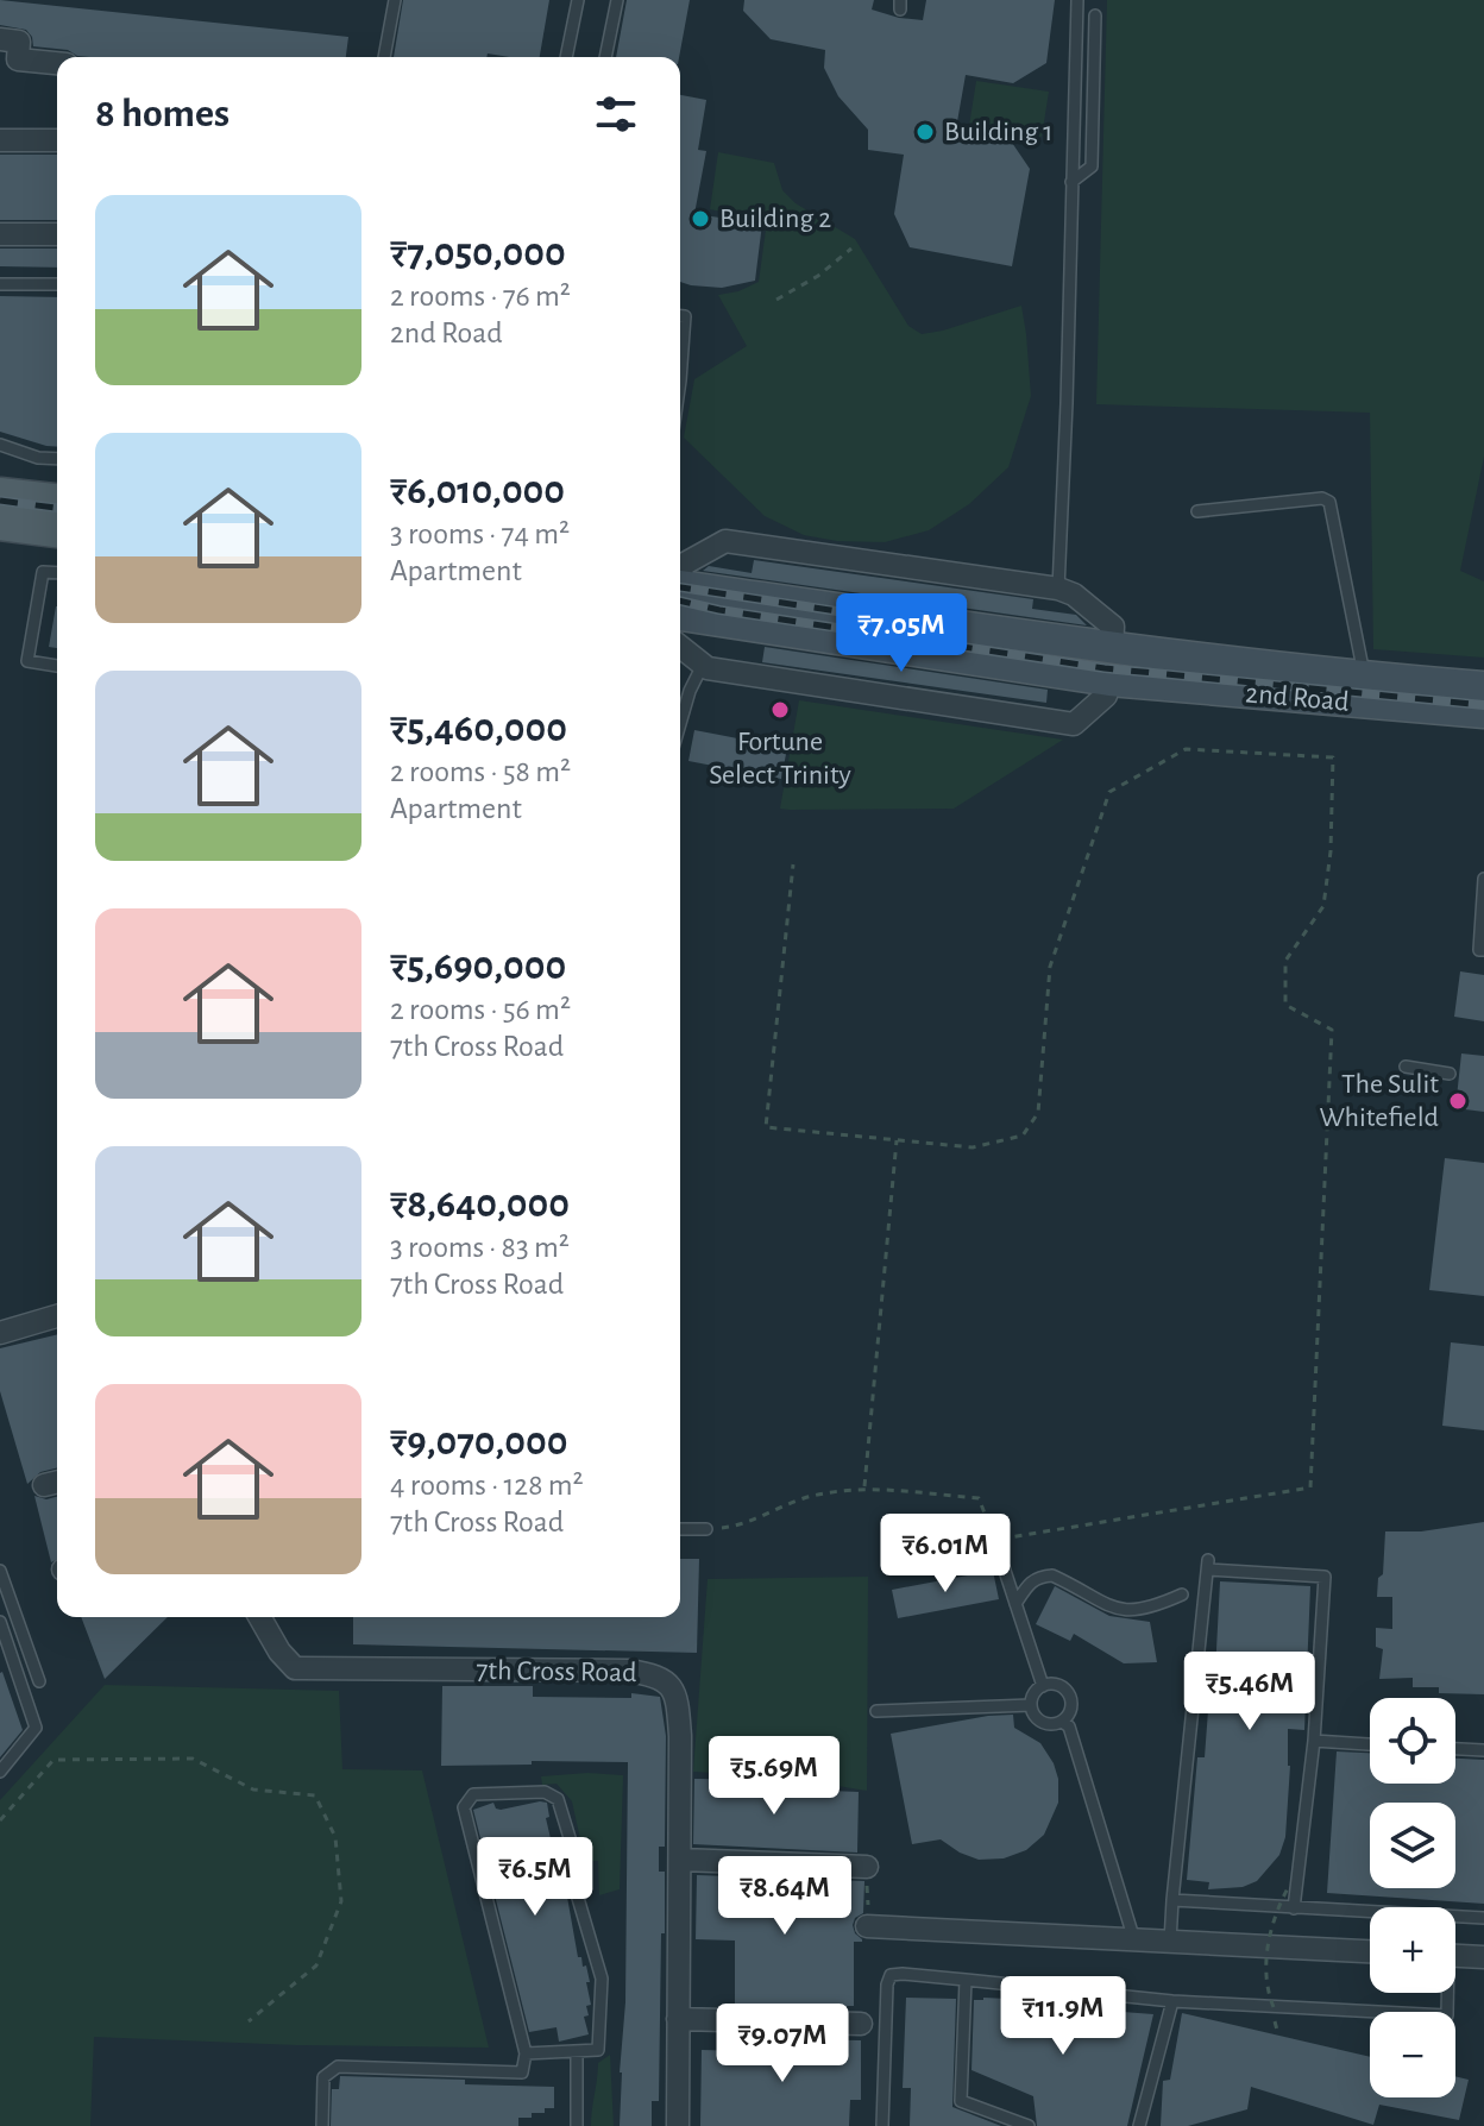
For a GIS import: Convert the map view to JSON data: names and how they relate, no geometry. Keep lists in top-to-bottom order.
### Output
{
  "streets": {
    "main road": ["2nd Road"],
    "street": ["7th Cross Road"]
  },
  "places": [
    "Building 1",
    "Building 2",
    "Fortune Select Trinity",
    "The Sulit Whitefield"
  ],
  "page": {
    "heading": "8 homes",
    "list": [
      {
        "name": "₹7,050,000",
        "note": "2 rooms · 76 m² · 2nd Road"
      },
      {
        "name": "₹6,010,000",
        "note": "3 rooms · 74 m² · Apartment"
      },
      {
        "name": "₹5,460,000",
        "note": "2 rooms · 58 m² · Apartment"
      },
      {
        "name": "₹5,690,000",
        "note": "2 rooms · 56 m² · 7th Cross Road"
      },
      {
        "name": "₹8,640,000",
        "note": "3 rooms · 83 m² · 7th Cross Road"
      },
      {
        "name": "₹9,070,000",
        "note": "4 rooms · 128 m² · 7th Cross Road"
      }
    ],
    "price": [
      "₹7.05M",
      "₹6.01M",
      "₹5.46M",
      "₹5.69M",
      "₹6.5M",
      "₹8.64M",
      "₹11.9M",
      "₹9.07M"
    ],
    "map_buttons": ["+", "−"]
  }
}
